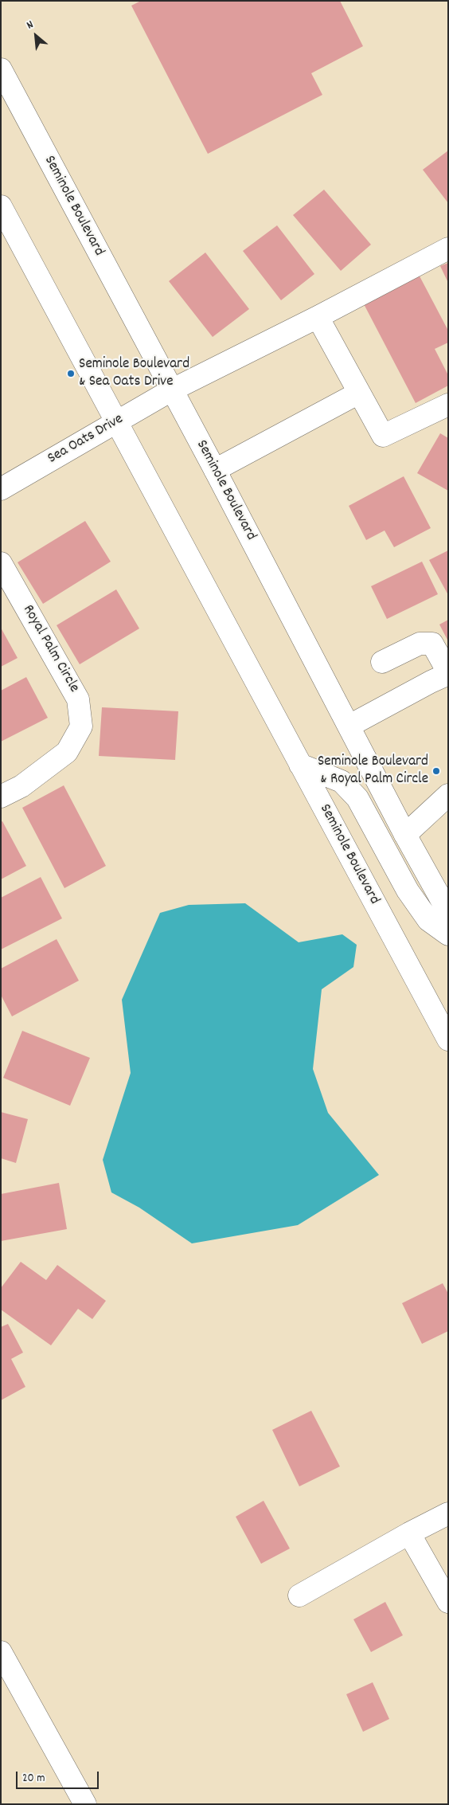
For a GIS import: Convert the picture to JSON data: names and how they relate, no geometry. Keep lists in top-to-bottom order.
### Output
{
  "streets": {
    "main road": ["Seminole Boulevard", "Sea Oats Drive", "Royal Palm Circle"]
  },
  "crossings": [
    ["Seminole Boulevard", "Sea Oats Drive"]
  ],
  "places": ["Seminole Boulevard & Sea Oats Drive", "Seminole Boulevard & Royal Palm Circle"],
  "scale_bar": "20 m",
  "north": "top left"
}
